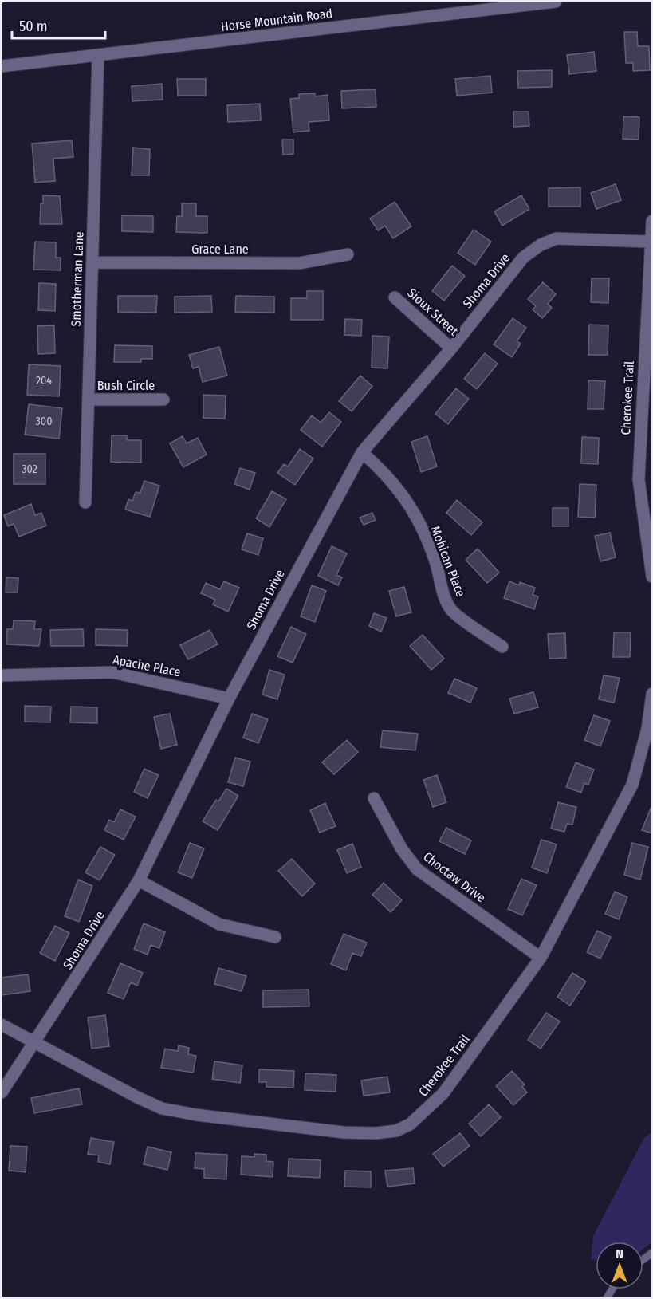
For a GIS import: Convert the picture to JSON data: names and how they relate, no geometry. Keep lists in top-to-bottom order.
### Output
{
  "streets": {
    "street": [
      "Horse Mountain Road",
      "Grace Lane",
      "Smotherman Lane",
      "Shoma Drive",
      "Sioux Street",
      "Bush Circle",
      "Cherokee Trail",
      "Mohican Place",
      "Apache Place",
      "Choctaw Drive"
    ]
  },
  "crossings": [
    ["Horse Mountain Road", "Smotherman Lane"],
    ["Grace Lane", "Smotherman Lane"],
    ["Smotherman Lane", "Bush Circle"],
    ["Shoma Drive", "Sioux Street"],
    ["Shoma Drive", "Cherokee Trail"],
    ["Shoma Drive", "Mohican Place"],
    ["Shoma Drive", "Apache Place"],
    ["Cherokee Trail", "Choctaw Drive"]
  ],
  "house_numbers": ["204", "300", "302"],
  "scale_bar": "50 m",
  "north": "top"
}
